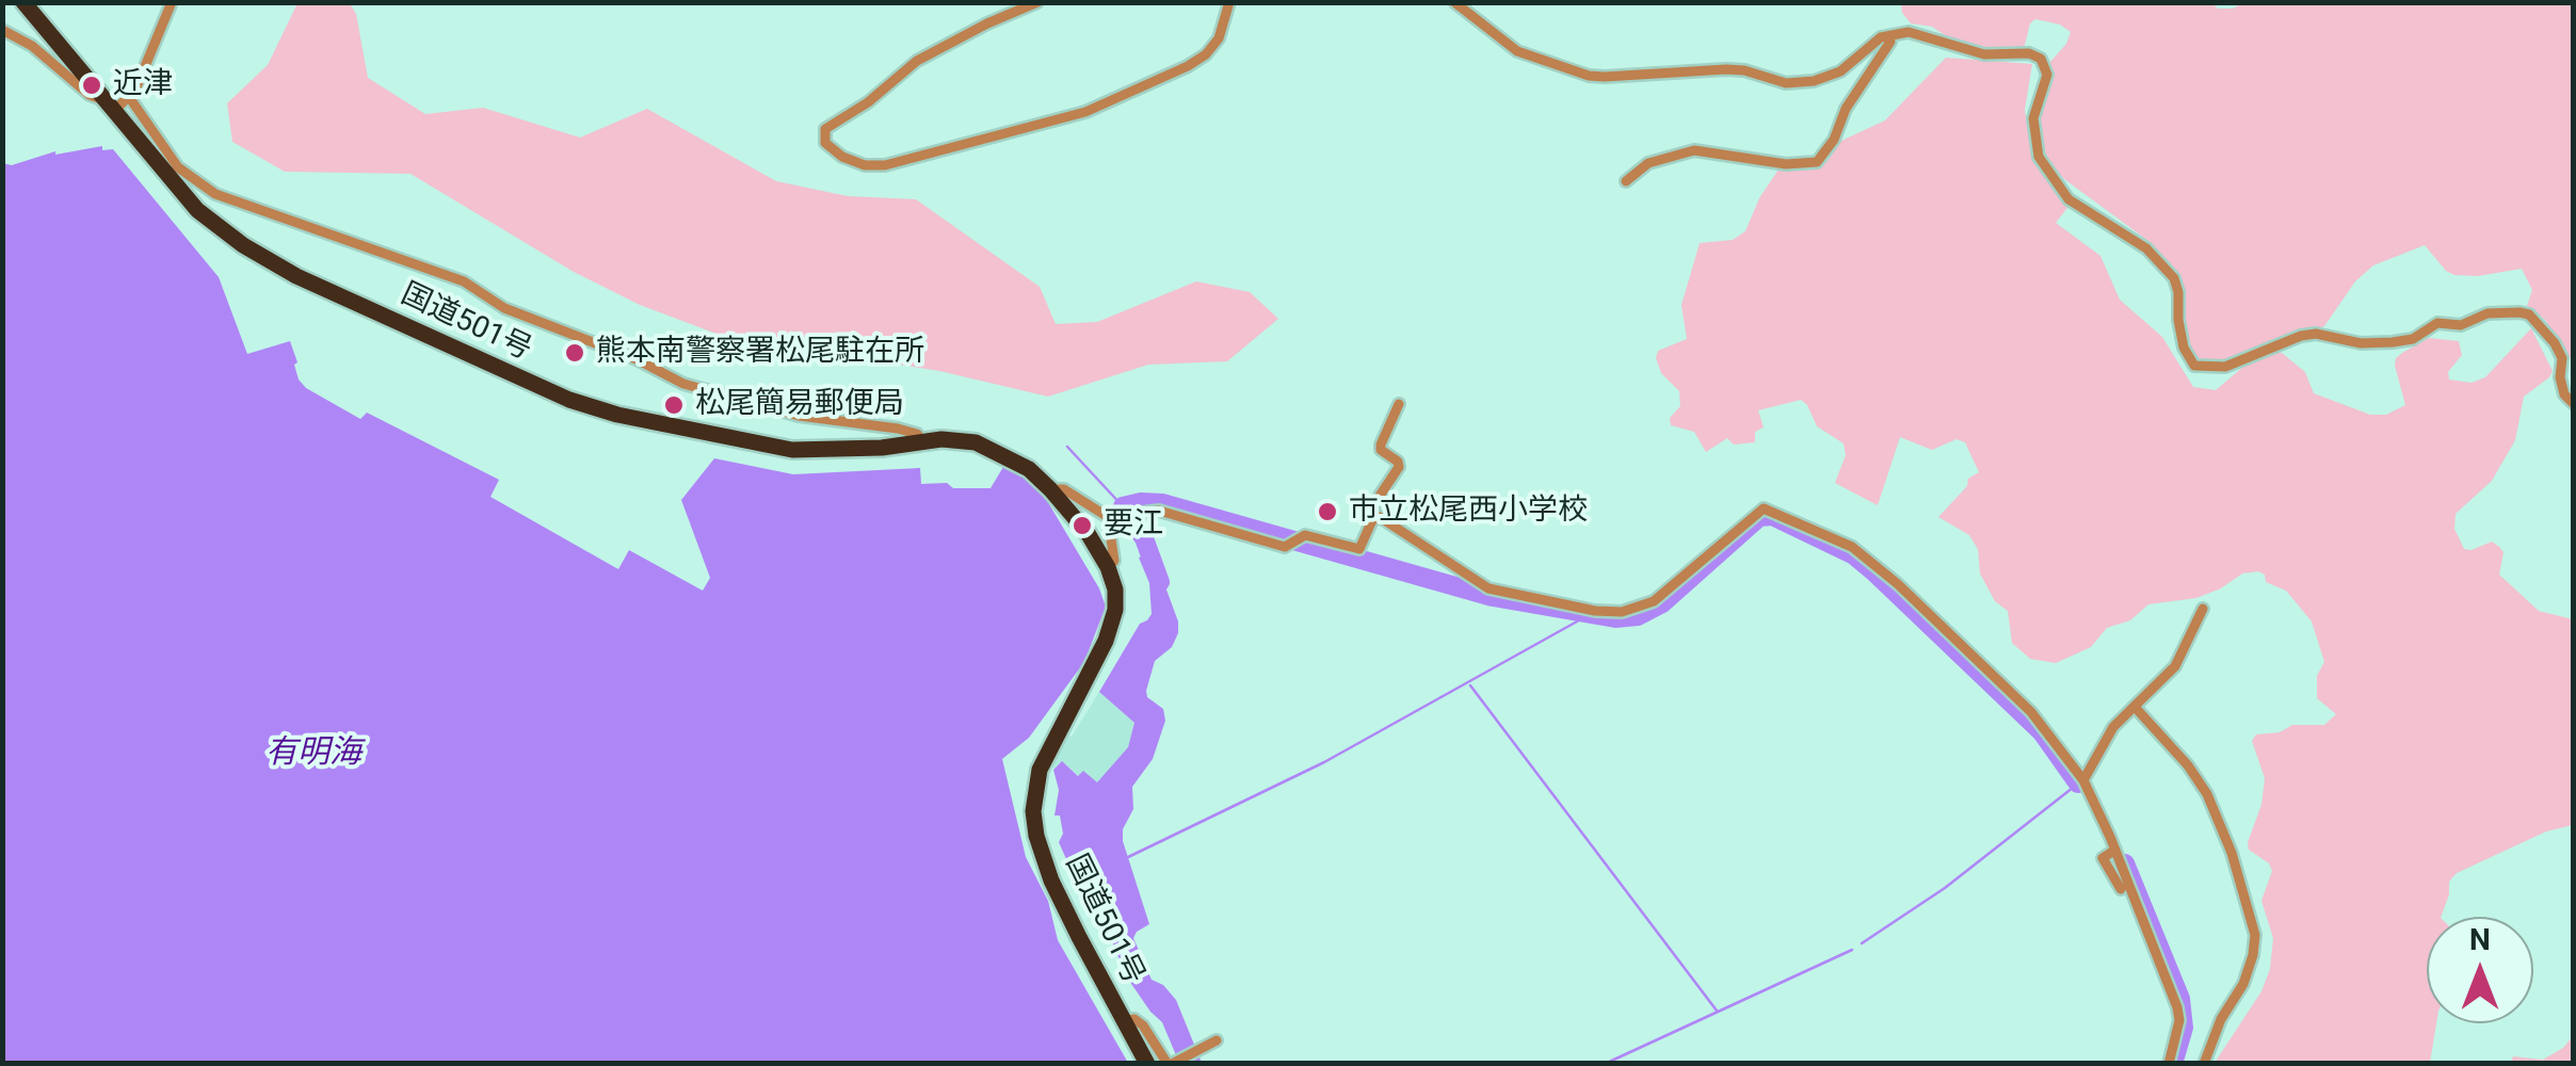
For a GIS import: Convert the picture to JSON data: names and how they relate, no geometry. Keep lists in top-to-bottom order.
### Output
{
  "streets": {
    "highway": ["国道501号"]
  },
  "water": ["有明海"],
  "places": [
    "近津",
    "熊本南警察署松尾駐在所",
    "松尾簡易郵便局",
    "市立松尾西小学校",
    "要江"
  ],
  "north": "top"
}
